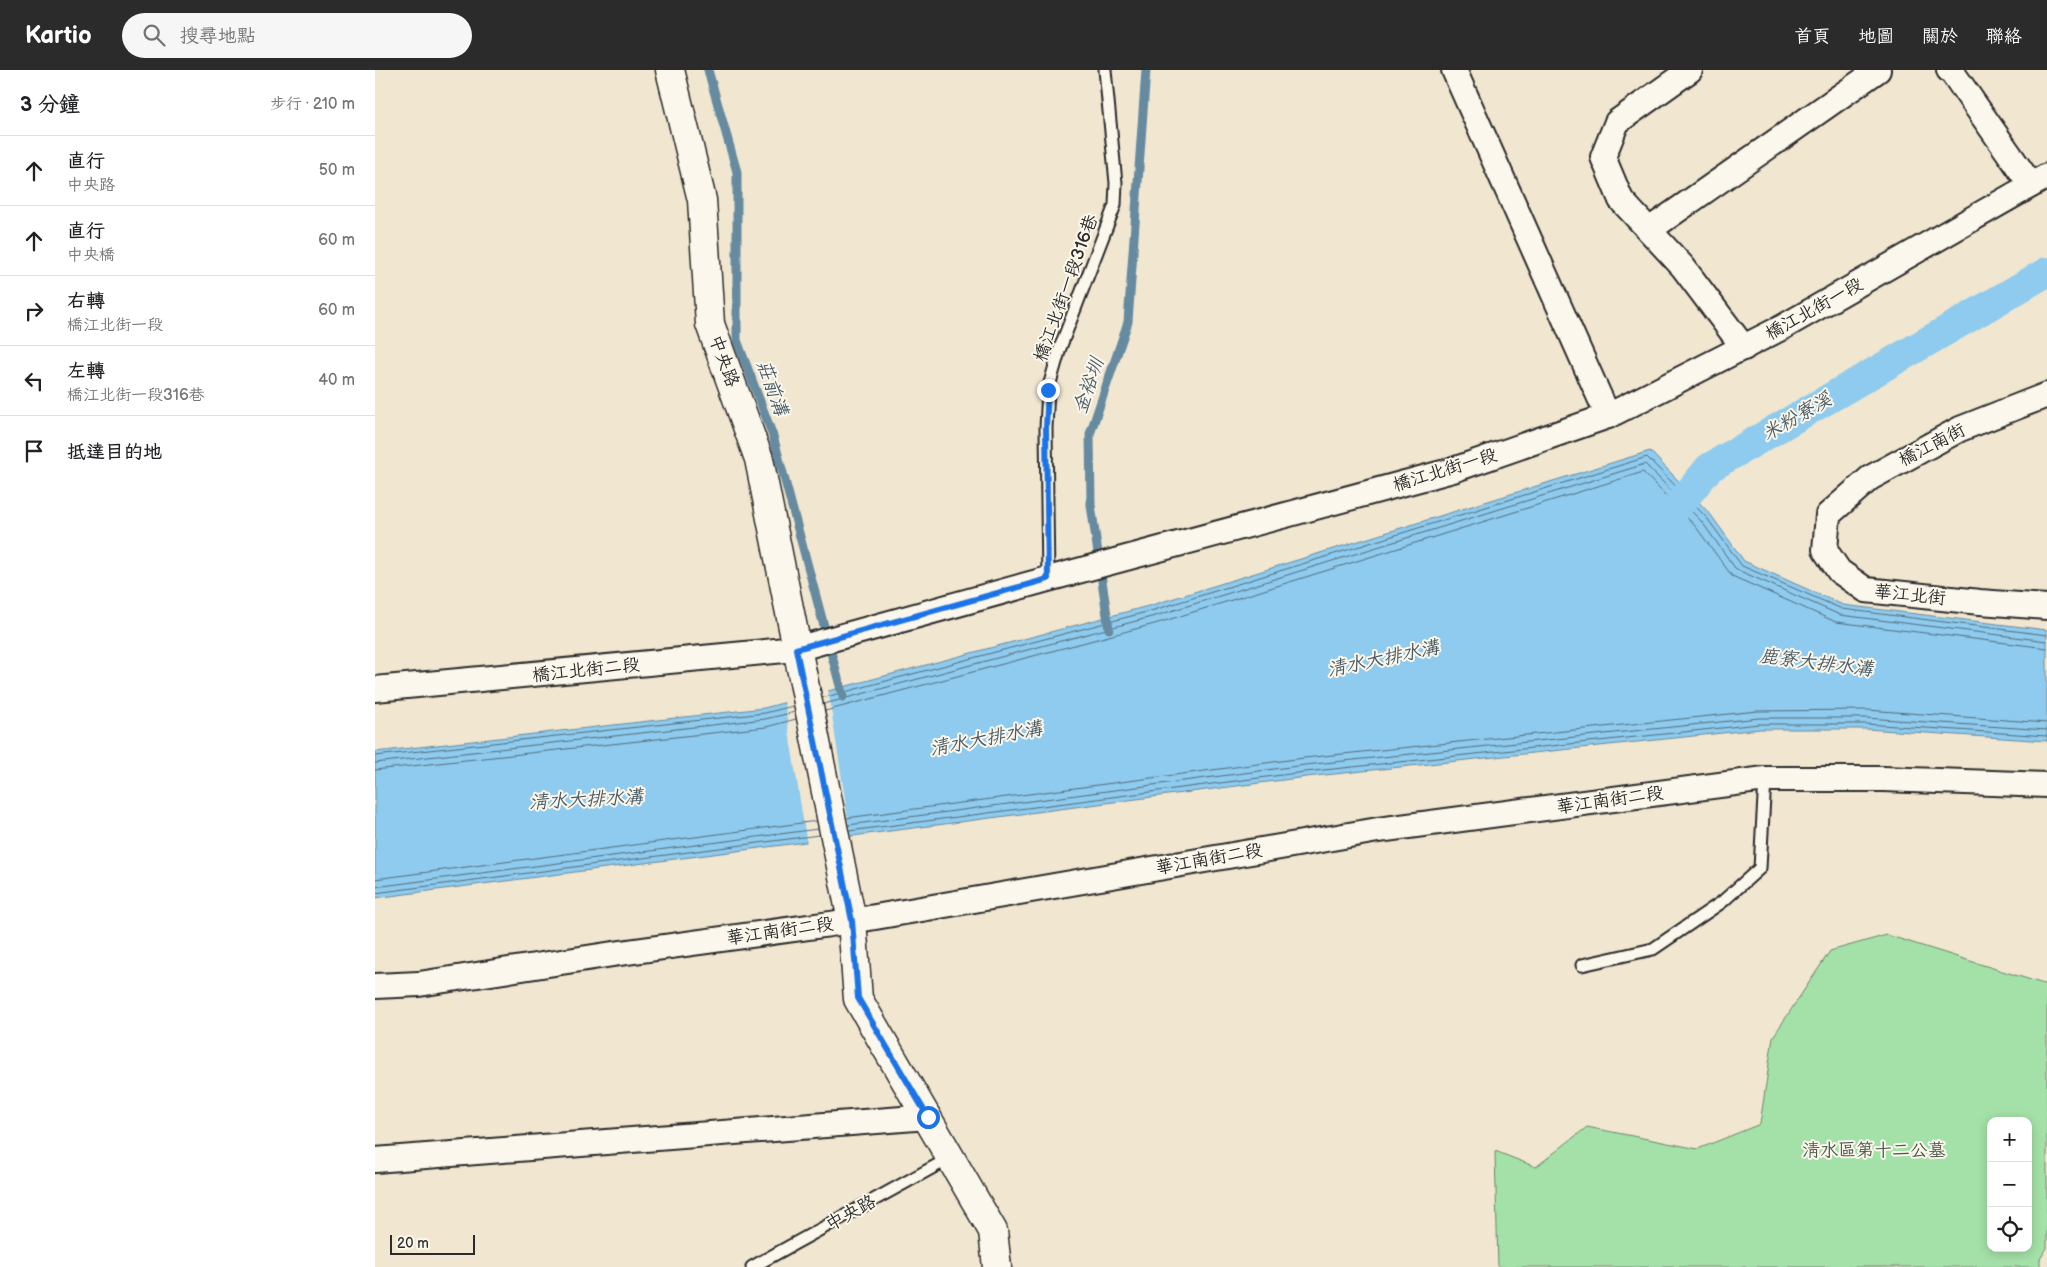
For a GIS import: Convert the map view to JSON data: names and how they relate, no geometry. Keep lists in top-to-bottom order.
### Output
{
  "streets": {
    "street": [
      "橋江北街一段",
      "中央路",
      "橋江南街",
      "華江北街",
      "橋江北街二段",
      "華江南街二段"
    ],
    "lane": ["橋江北街一段316巷"]
  },
  "crossings": [
    ["橋江北街一段316巷", "橋江北街一段"],
    ["橋江北街一段", "中央路"],
    ["橋江北街一段", "橋江北街二段"],
    ["中央路", "橋江北街二段"],
    ["中央路", "華江南街二段"],
    ["橋江南街", "華江北街"]
  ],
  "water": [
    "金裕圳",
    "莊前溝",
    "米粉寮溪",
    "清水大排水溝",
    "鹿寮大排水溝"
  ],
  "parks": ["清水區第十二公墓"],
  "scale_bar": "20 m",
  "page": {
    "header": "Kartio",
    "search": "搜尋地點",
    "nav": [
      "首頁",
      "地圖",
      "關於",
      "聯絡"
    ],
    "heading": ["3 分鐘", "步行 · 210 m"],
    "list": [
      ["直行", "中央路", "50 m"],
      ["直行", "中央橋", "60 m"],
      ["右轉", "橋江北街一段", "60 m"],
      ["左轉", "橋江北街一段316巷", "40 m"],
      "抵達目的地"
    ],
    "map_buttons": ["+", "−"],
    "scale": "20 m"
  }
}
